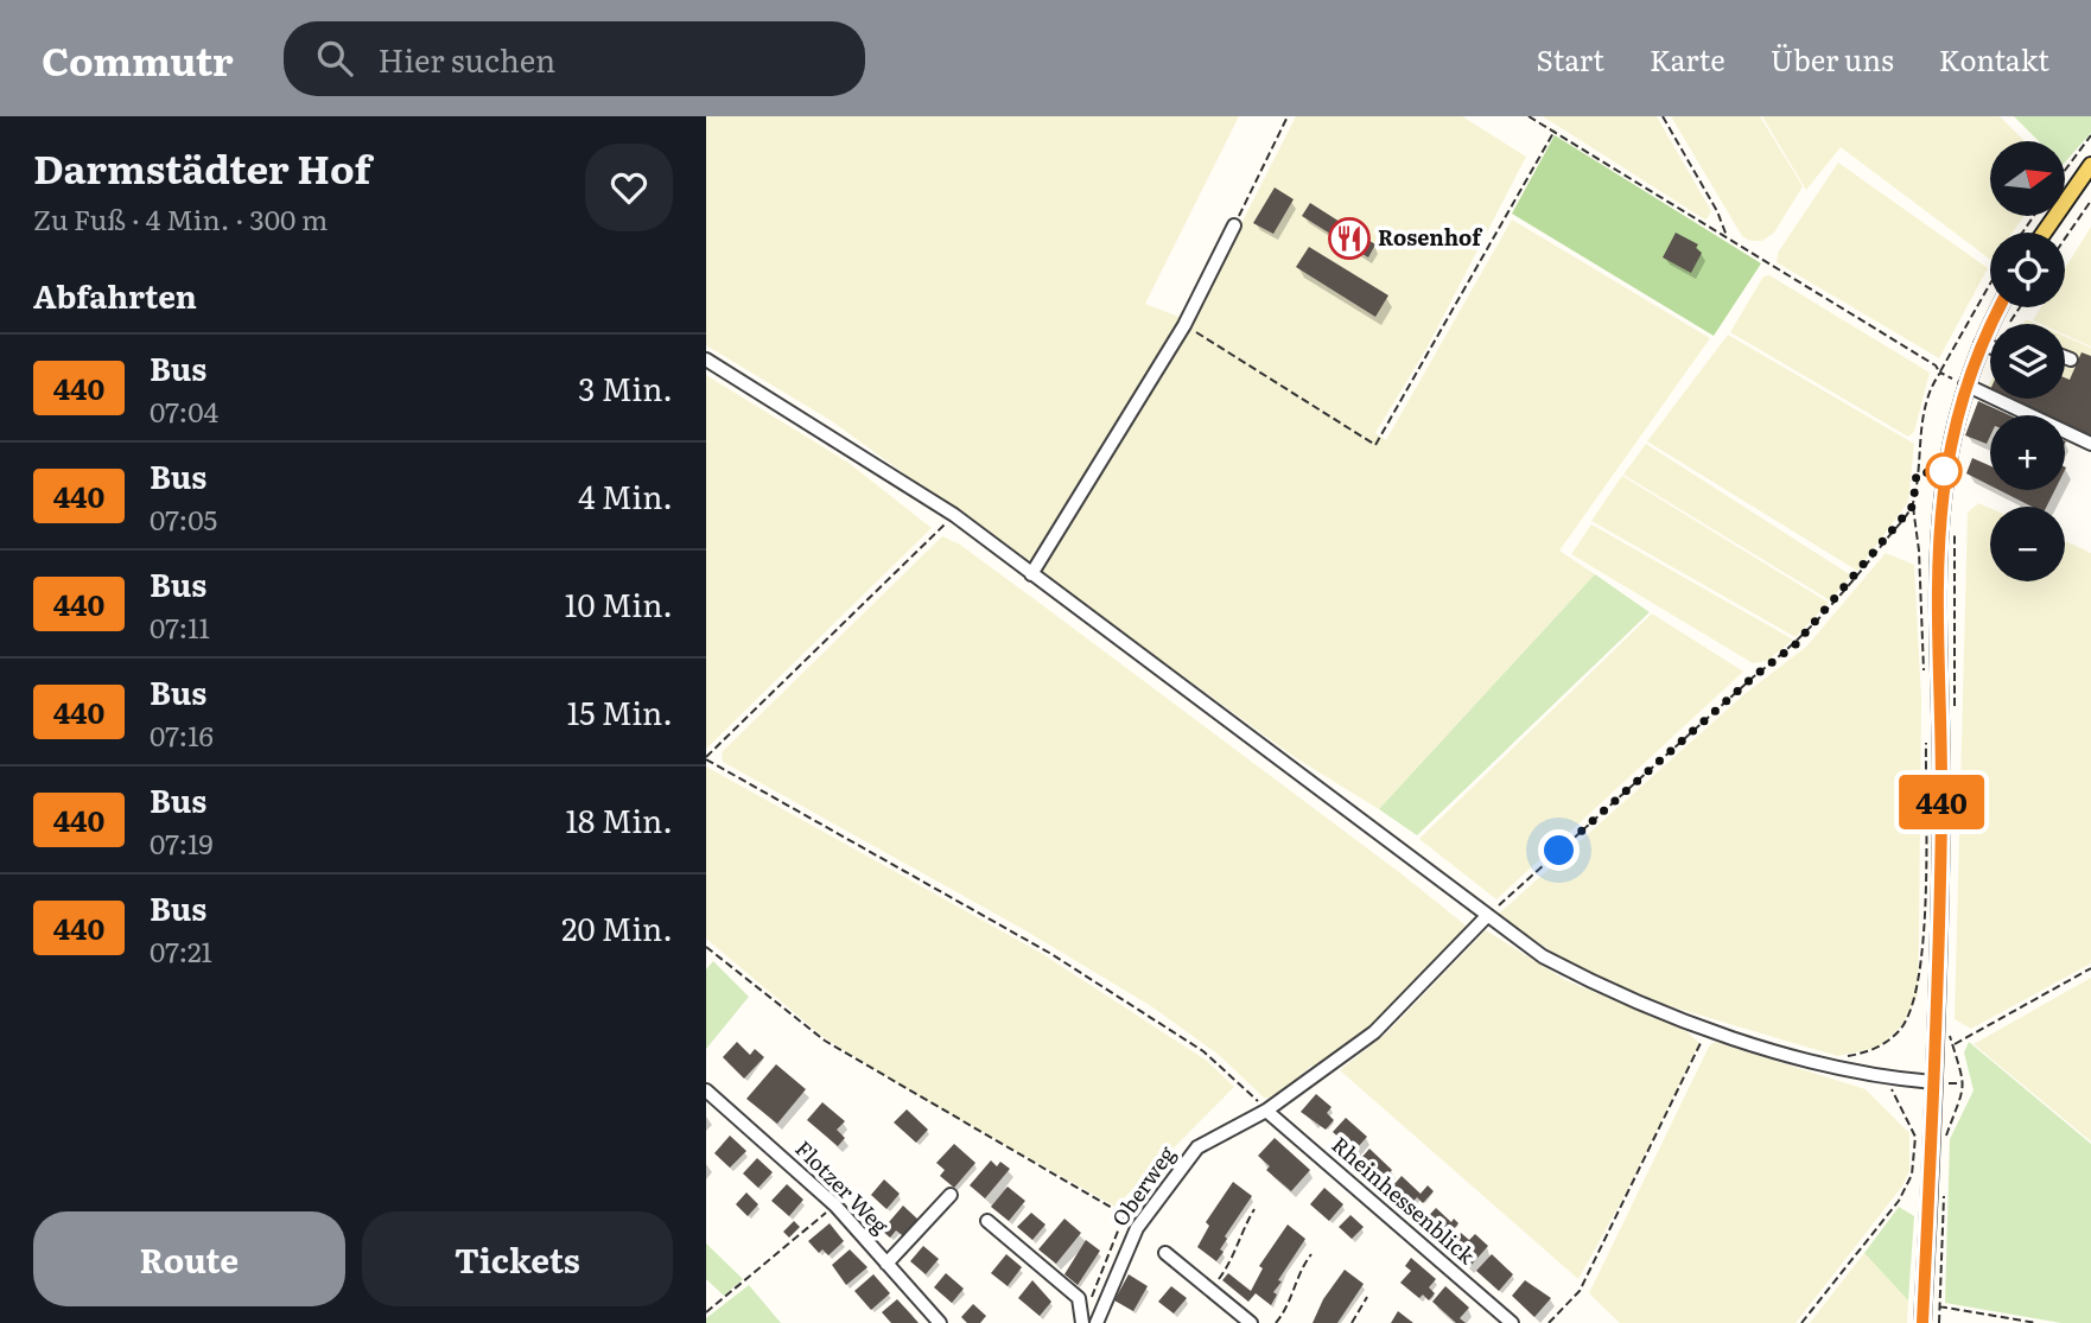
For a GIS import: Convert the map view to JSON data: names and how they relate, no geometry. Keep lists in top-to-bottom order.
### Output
{
  "streets": {
    "street": ["Oberweg", "Flotzer Weg", "Rheinhessenblick"]
  },
  "crossings": [
    ["Oberweg", "Rheinhessenblick"]
  ],
  "places": {
    "restaurant": ["Rosenhof"]
  },
  "lines": ["bus line 440"],
  "north": "right",
  "page": {
    "header": "Commutr",
    "search": "Hier suchen",
    "nav": [
      "Start",
      "Karte",
      "Über uns",
      "Kontakt"
    ],
    "heading": [
      ["Darmstädter Hof", "Zu Fuß · 4 Min. · 300 m"],
      "Abfahrten"
    ],
    "on_map": "440",
    "map_buttons": ["+", "−"],
    "list": [
      {
        "mark": "440",
        "name": "Bus",
        "note": "07:04",
        "value": "3 Min."
      },
      {
        "mark": "440",
        "name": "Bus",
        "note": "07:05",
        "value": "4 Min."
      },
      {
        "mark": "440",
        "name": "Bus",
        "note": "07:11",
        "value": "10 Min."
      },
      {
        "mark": "440",
        "name": "Bus",
        "note": "07:16",
        "value": "15 Min."
      },
      {
        "mark": "440",
        "name": "Bus",
        "note": "07:19",
        "value": "18 Min."
      },
      {
        "mark": "440",
        "name": "Bus",
        "note": "07:21",
        "value": "20 Min."
      }
    ],
    "buttons": ["Route", "Tickets"]
  }
}
